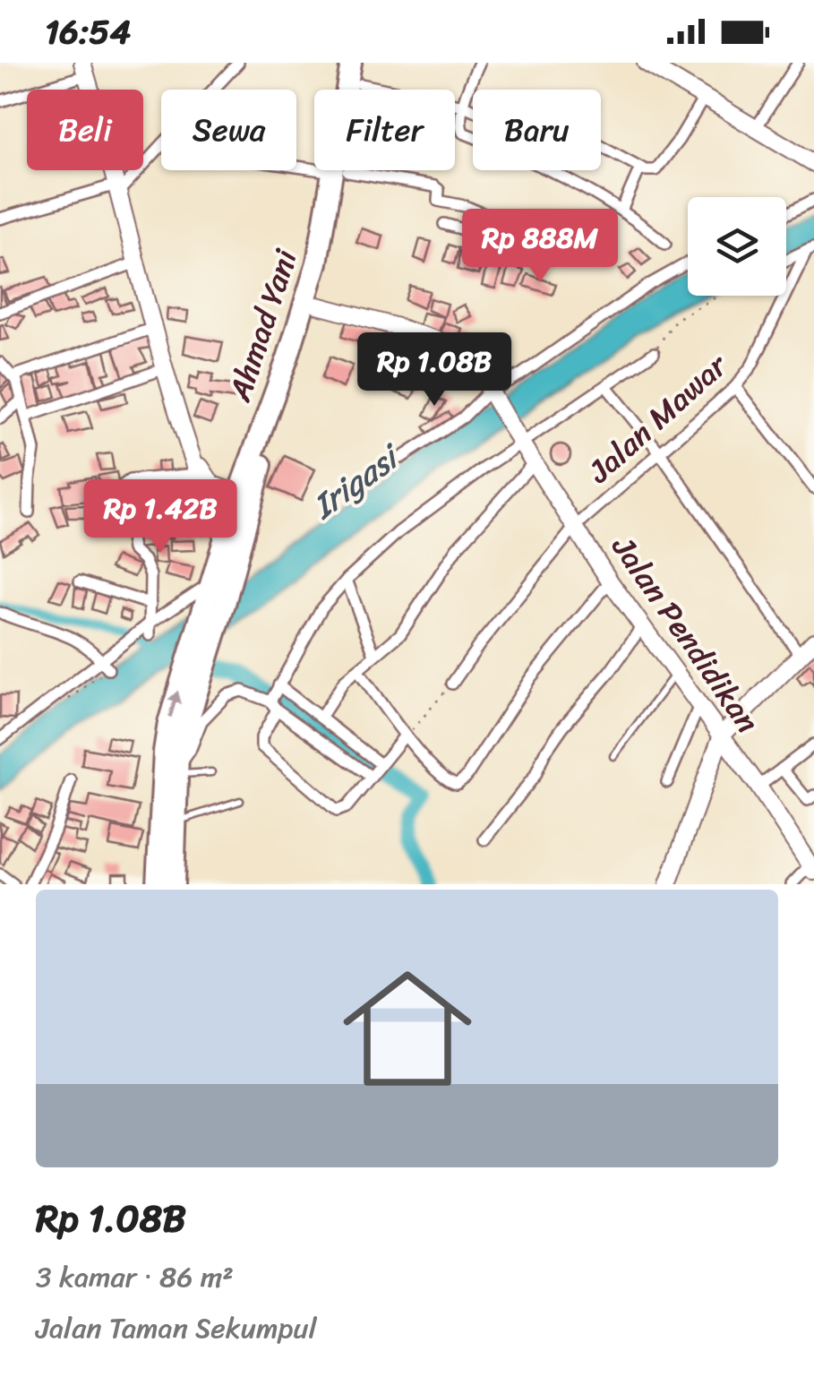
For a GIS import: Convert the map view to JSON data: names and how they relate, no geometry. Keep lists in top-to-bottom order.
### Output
{
  "streets": {
    "highway": ["Ahmad Yani"],
    "street": ["Jalan Mawar", "Jalan Pendidikan"]
  },
  "crossings": [
    ["Jalan Mawar", "Jalan Pendidikan"]
  ],
  "water": ["Irigasi"],
  "page": {
    "status": "16:54",
    "chip": [
      "Beli",
      "Sewa",
      "Filter",
      "Baru"
    ],
    "price": ["Rp 888M", "Rp 1.08B", "Rp 1.42B"],
    "list": [
      {
        "name": "Rp 1.08B",
        "note": "3 kamar · 86 m² · Jalan Taman Sekumpul"
      }
    ]
  }
}
